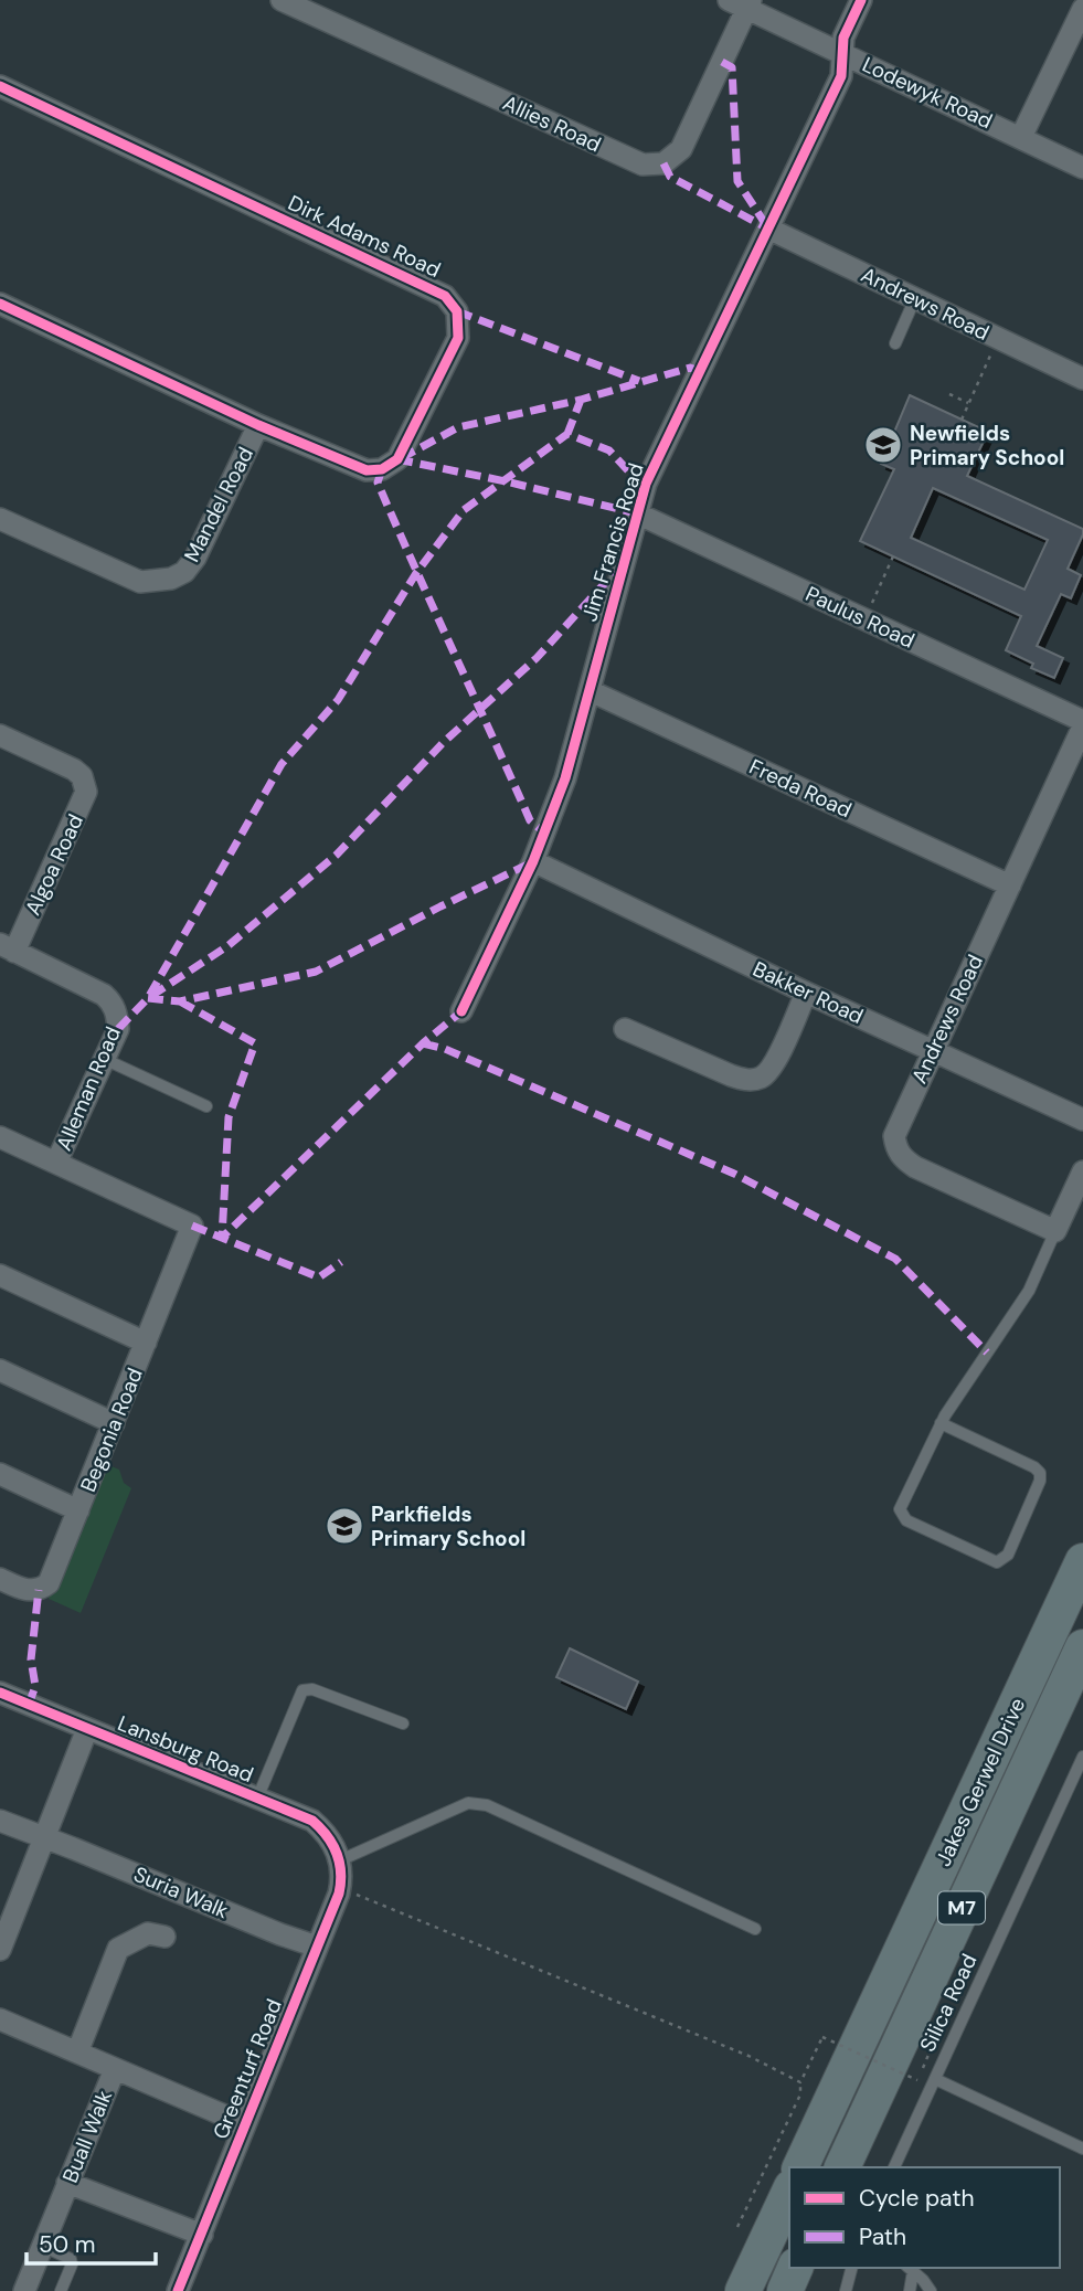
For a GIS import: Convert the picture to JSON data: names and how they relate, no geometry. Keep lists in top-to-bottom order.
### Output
{
  "streets": {
    "highway": ["Jakes Gerwel Drive", "M7"],
    "street": [
      "Lodewyk Road",
      "Allies Road",
      "Dirk Adams Road",
      "Andrews Road",
      "Mandel Road",
      "Jim Francis Road",
      "Paulus Road",
      "Freda Road",
      "Algoa Road",
      "Bakker Road",
      "Alleman Road",
      "Begonia Road",
      "Lansburg Road",
      "Suria Walk",
      "Greenturf Road",
      "Buall Walk"
    ],
    "lane": ["Silica Road"]
  },
  "crossings": [
    ["Lodewyk Road", "Allies Road"],
    ["Lodewyk Road", "Jim Francis Road"],
    ["Dirk Adams Road", "Mandel Road"],
    ["Andrews Road", "Jim Francis Road"],
    ["Andrews Road", "Freda Road"],
    ["Andrews Road", "Bakker Road"],
    ["Jim Francis Road", "Paulus Road"],
    ["Jim Francis Road", "Freda Road"],
    ["Jim Francis Road", "Bakker Road"],
    ["Algoa Road", "Alleman Road"],
    ["Alleman Road", "Begonia Road"],
    ["Lansburg Road", "Greenturf Road"],
    ["Suria Walk", "Greenturf Road"],
    ["Greenturf Road", "Buall Walk"]
  ],
  "places": {
    "school or university": ["Newfields Primary School", "Parkfields Primary School"]
  },
  "legend": ["Cycle path", "Path"],
  "scale_bar": "50 m"
}
